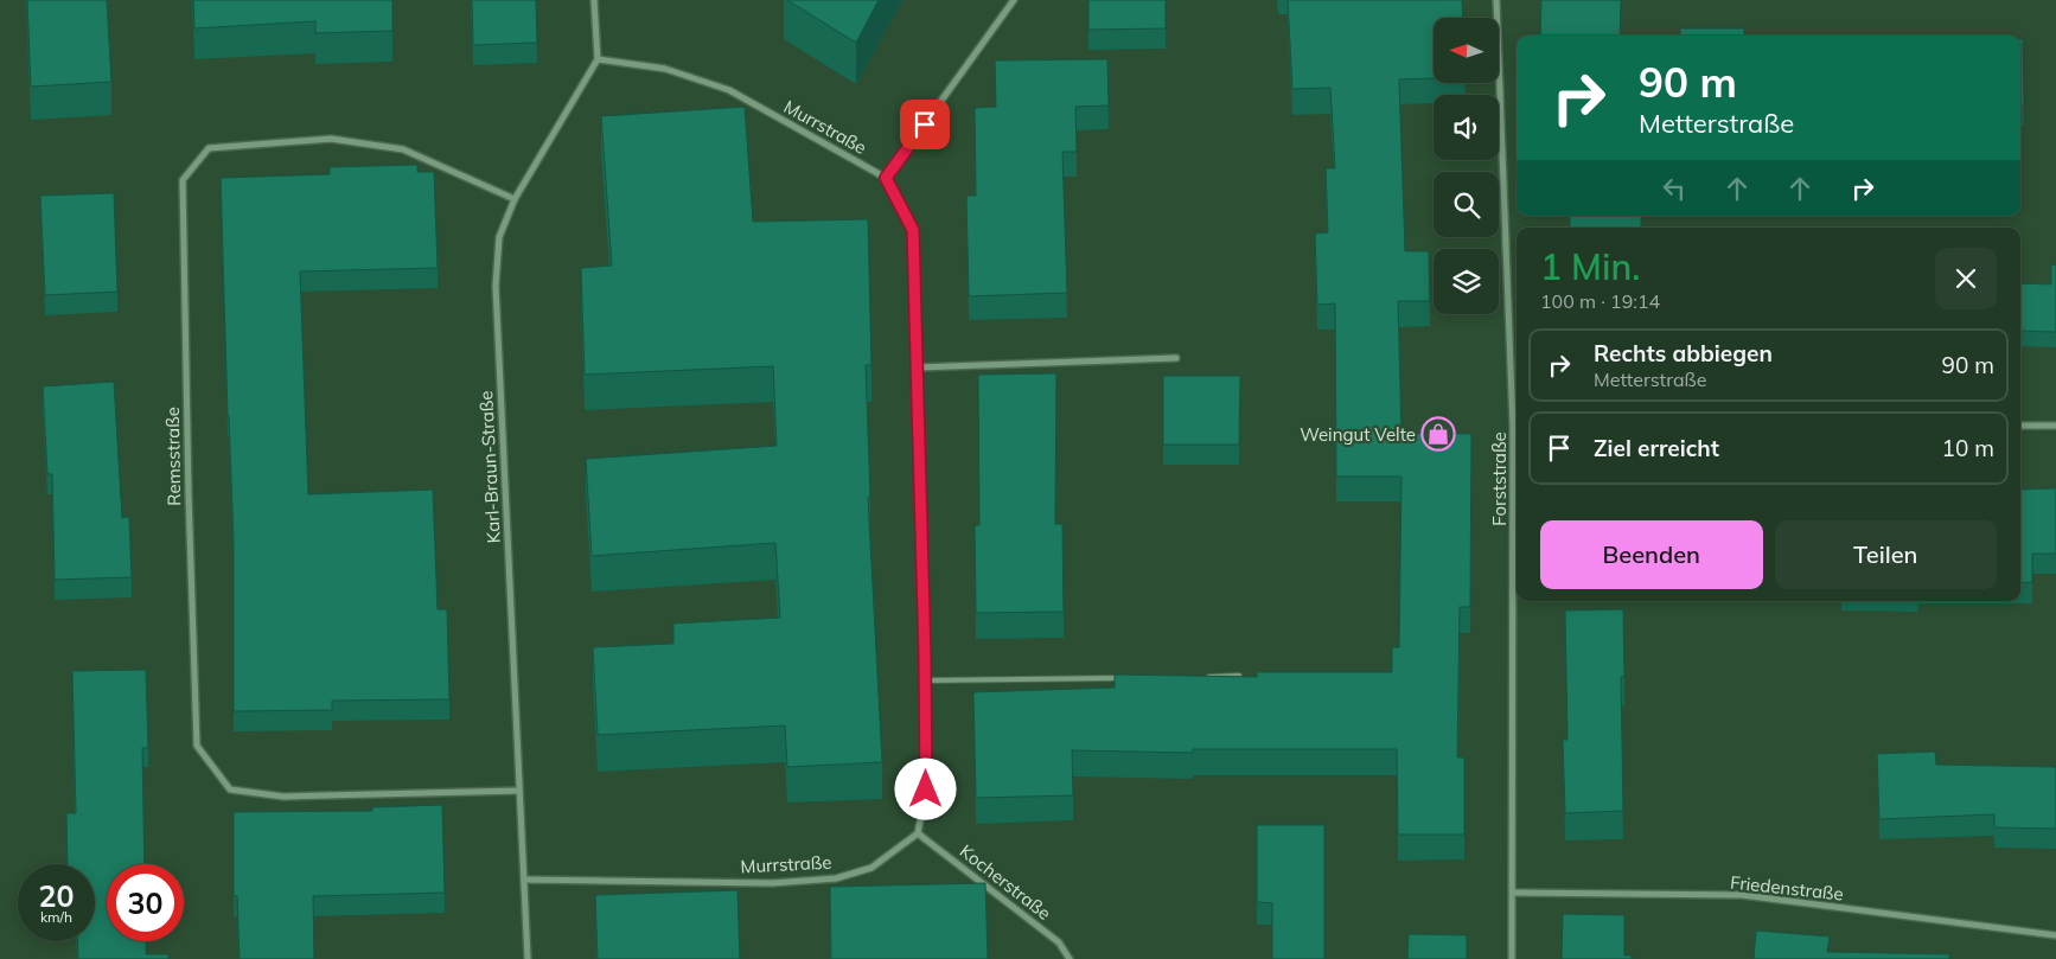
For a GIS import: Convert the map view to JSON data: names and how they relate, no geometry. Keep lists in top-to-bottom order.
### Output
{
  "streets": {
    "street": [
      "Murrstraße",
      "Remsstraße",
      "Karl-Braun-Straße",
      "Forststraße",
      "Kocherstraße",
      "Friedenstraße"
    ]
  },
  "crossings": [
    ["Murrstraße", "Karl-Braun-Straße"],
    ["Murrstraße", "Kocherstraße"],
    ["Remsstraße", "Karl-Braun-Straße"],
    ["Forststraße", "Friedenstraße"]
  ],
  "places": {
    "shop": ["Weingut Velte"]
  },
  "north": "left",
  "page": {
    "turn": ["90 m", "Metterstraße"],
    "heading": ["1 Min.", "100 m · 19:14"],
    "list": [
      {
        "name": "Rechts abbiegen",
        "note": "Metterstraße",
        "value": "90 m"
      },
      {
        "name": "Ziel erreicht",
        "value": "10 m"
      }
    ],
    "buttons": ["Beenden", "Teilen"],
    "speed": "20 km/h",
    "limit": "30"
  }
}
